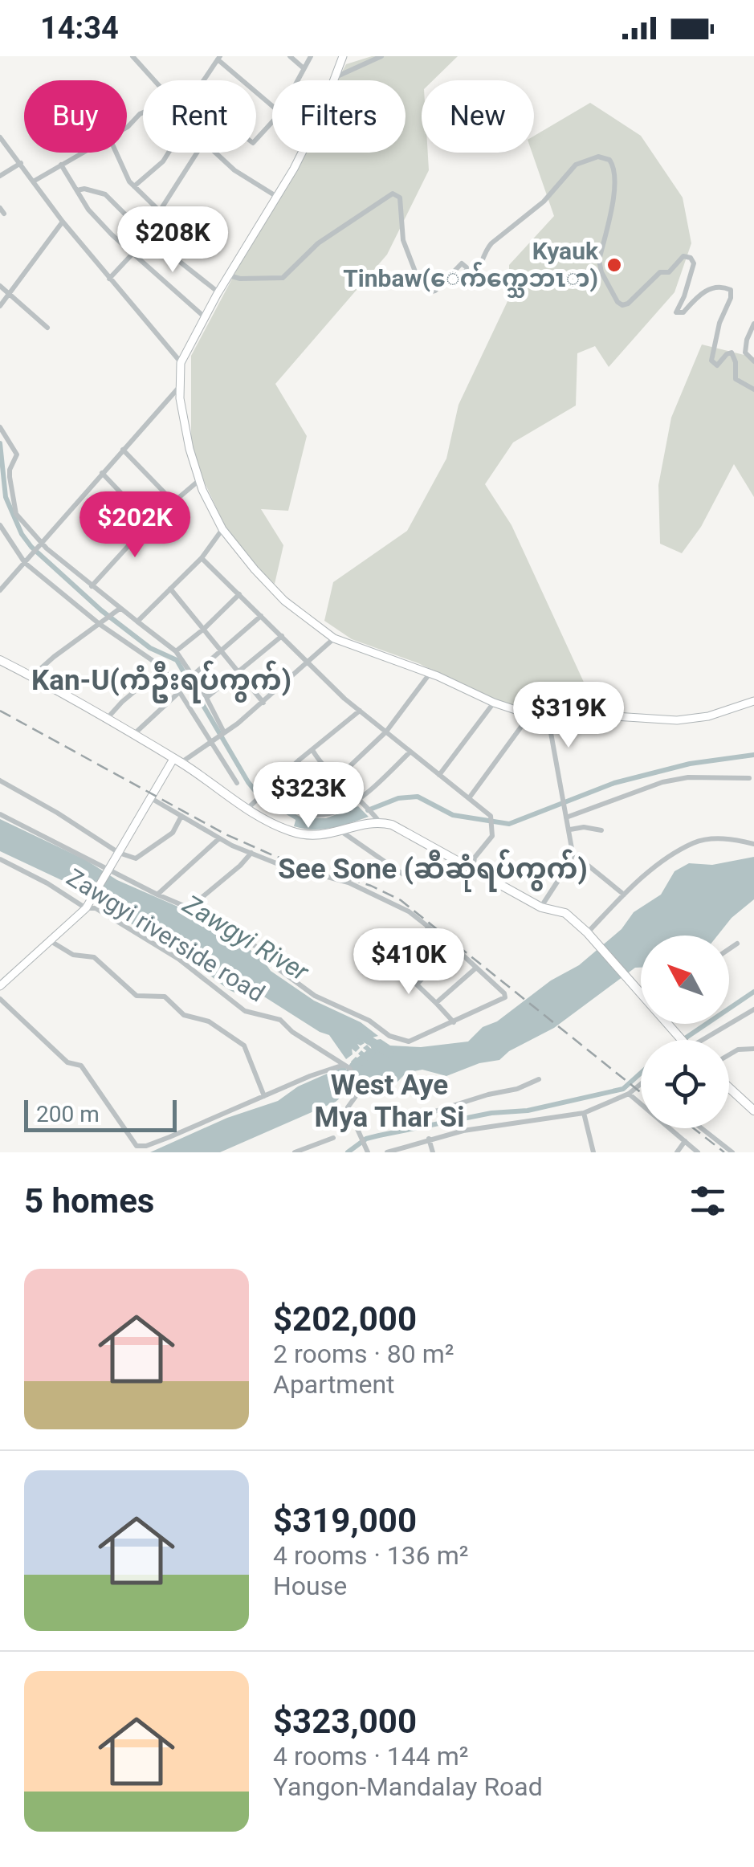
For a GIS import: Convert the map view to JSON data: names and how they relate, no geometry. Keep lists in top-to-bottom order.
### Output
{
  "streets": {
    "street": ["Zawgyi riverside road"]
  },
  "districts": ["Kan-U(ကံဦးရပ်ကွက်)", "See Sone (ဆီဆုံရပ်ကွက်)", "West Aye Mya Thar Si"],
  "water": ["Zawgyi River"],
  "places": ["Kyauk Tinbaw(ေက်က္သေဘၤာ)"],
  "scale_bar": "200 m",
  "north": "top left",
  "page": {
    "status": "14:34",
    "chip": [
      "Buy",
      "Rent",
      "Filters",
      "New"
    ],
    "price": [
      "$208K",
      "$202K",
      "$319K",
      "$323K",
      "$410K"
    ],
    "scale": "200 m",
    "heading": "5 homes",
    "list": [
      {
        "name": "$202,000",
        "note": "2 rooms · 80 m² · Apartment"
      },
      {
        "name": "$319,000",
        "note": "4 rooms · 136 m² · House"
      },
      {
        "name": "$323,000",
        "note": "4 rooms · 144 m² · Yangon-Mandalay Road"
      }
    ]
  }
}
